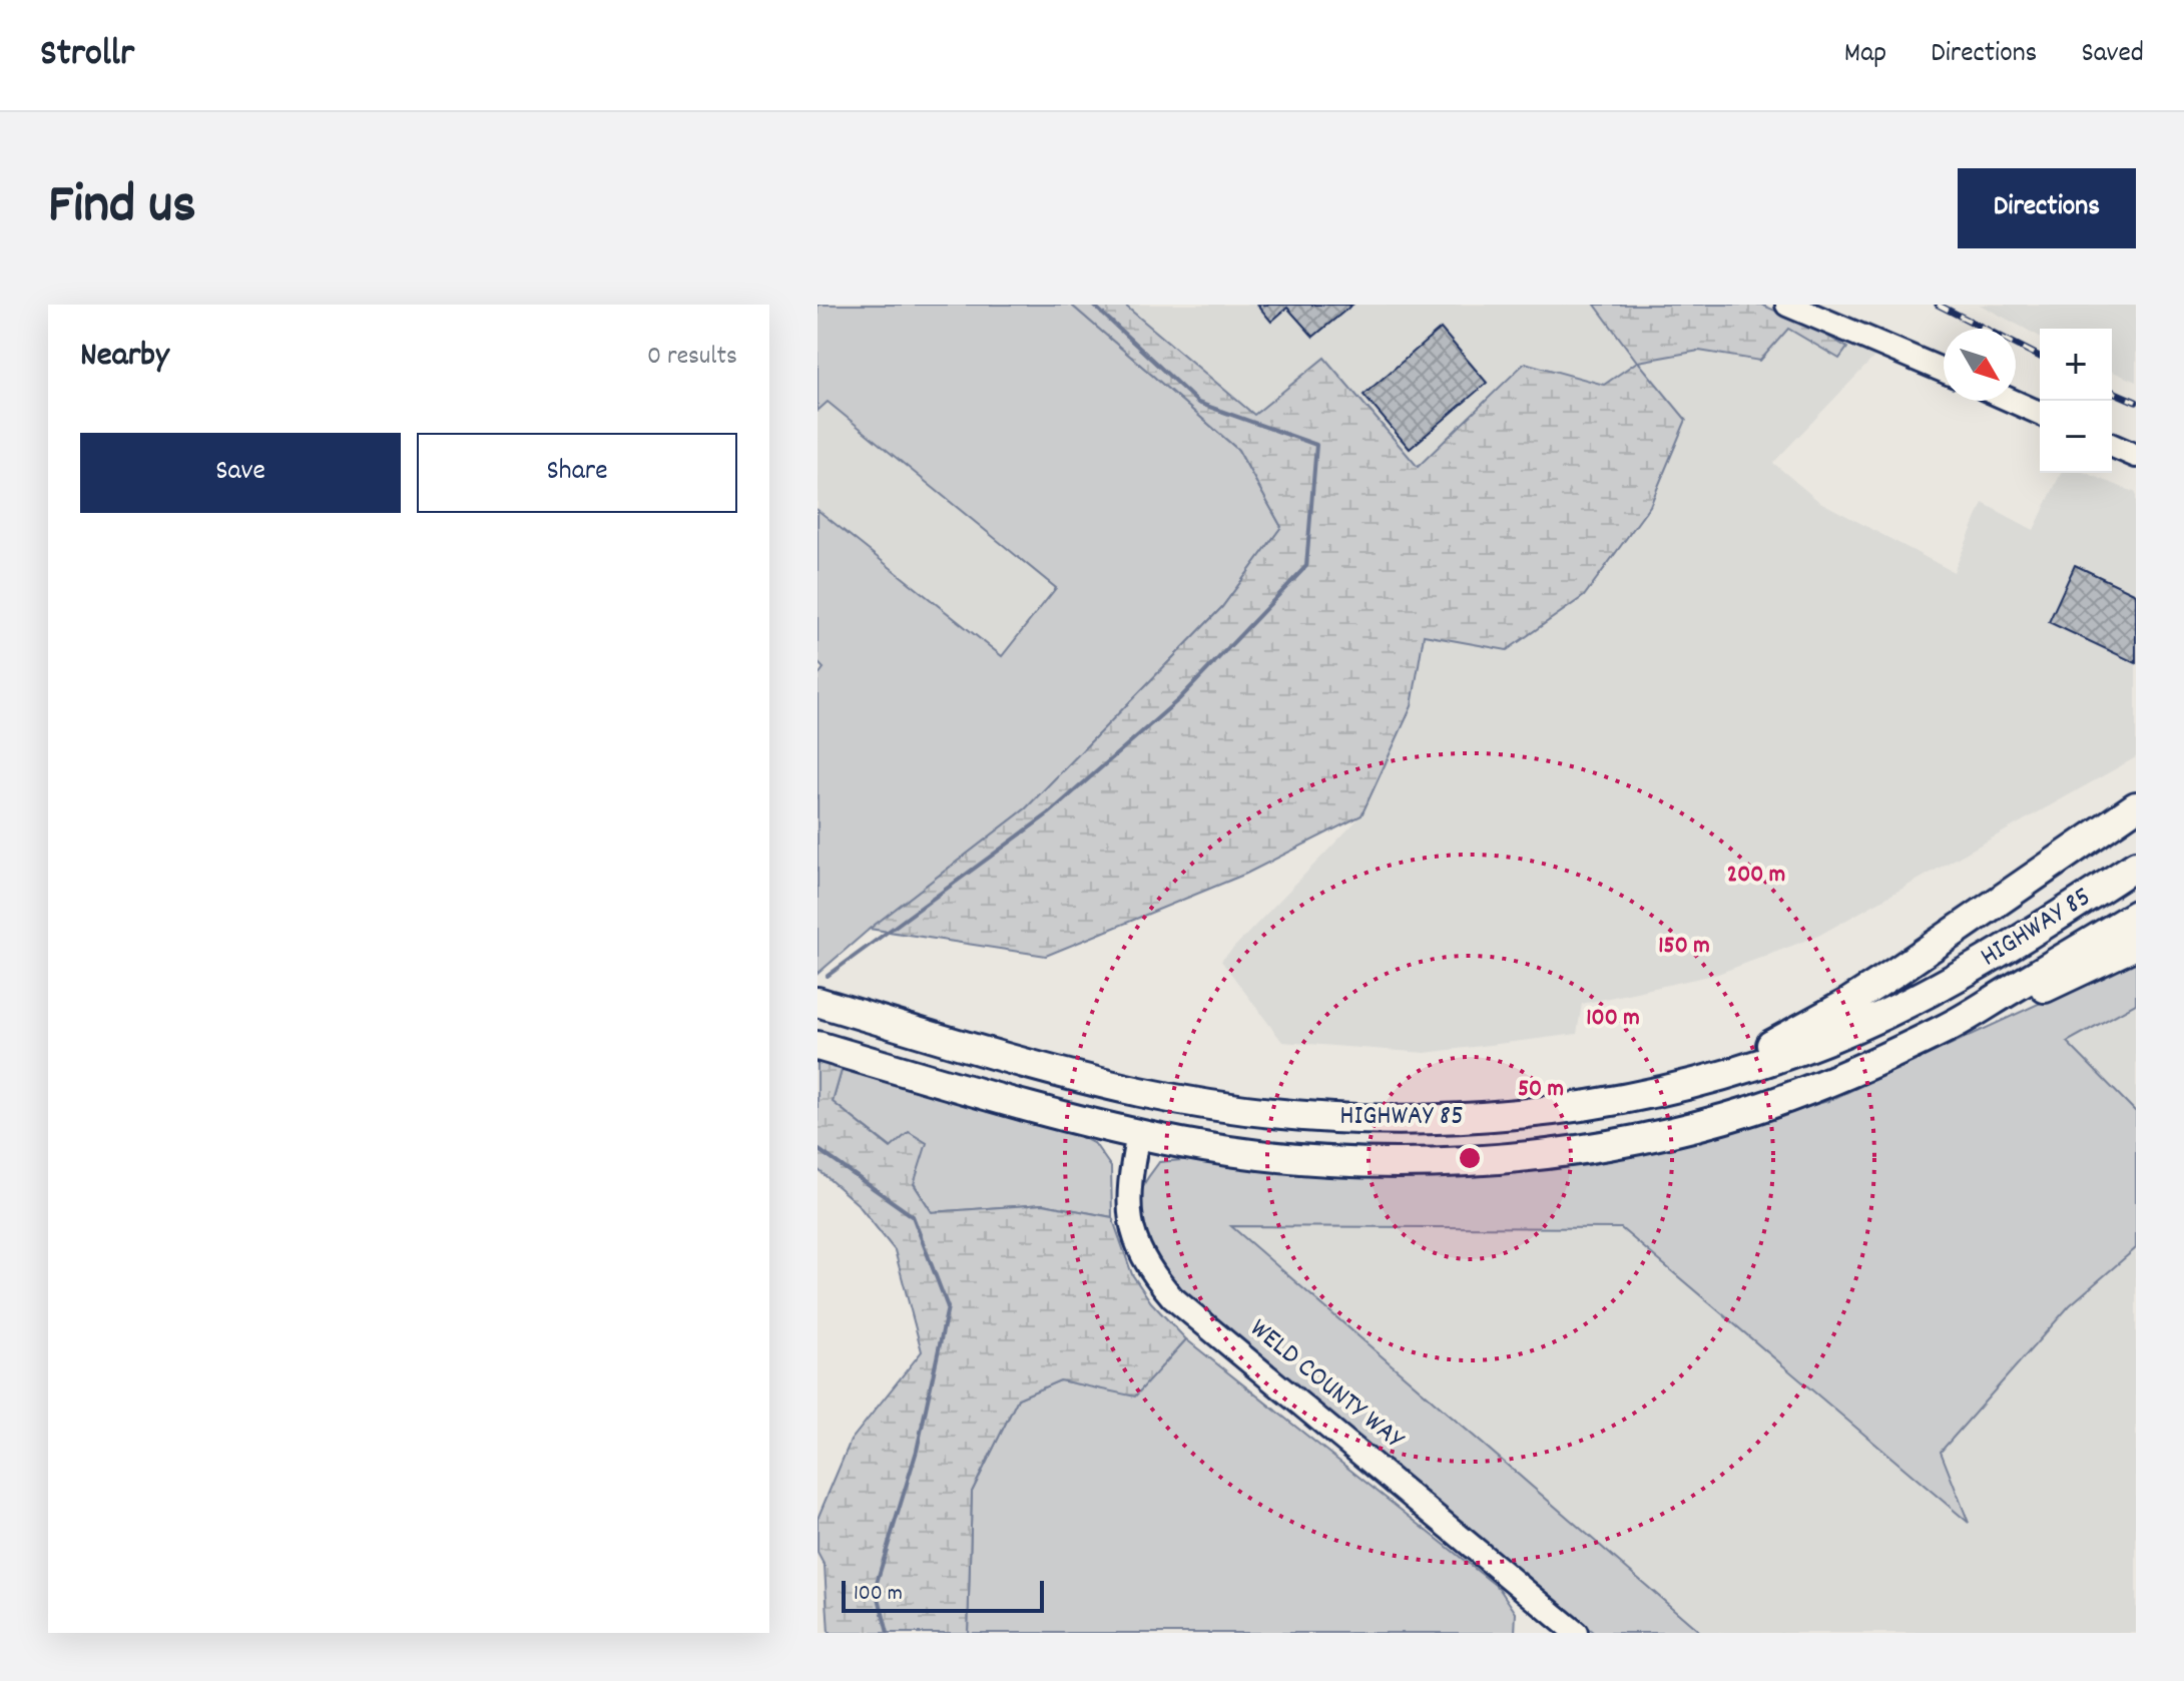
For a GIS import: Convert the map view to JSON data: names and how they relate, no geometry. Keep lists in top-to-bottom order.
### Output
{
  "streets": {
    "highway": ["HIGHWAY 85"],
    "street": ["WELD COUNTY WAY"]
  },
  "crossings": [
    ["HIGHWAY 85", "WELD COUNTY WAY"]
  ],
  "scale_bar": "100 m",
  "north": "bottom right",
  "page": {
    "header": "Strollr",
    "nav": ["Map", "Directions", "Saved"],
    "title": "Find us",
    "buttons": [
      "Directions",
      ["Save", "Share"]
    ],
    "heading": ["Nearby", "0 results"],
    "map_buttons": ["+", "−"],
    "scale": "100 m"
  },
  "rings": [
    "200 m",
    "150 m",
    "100 m",
    "50 m"
  ]
}
